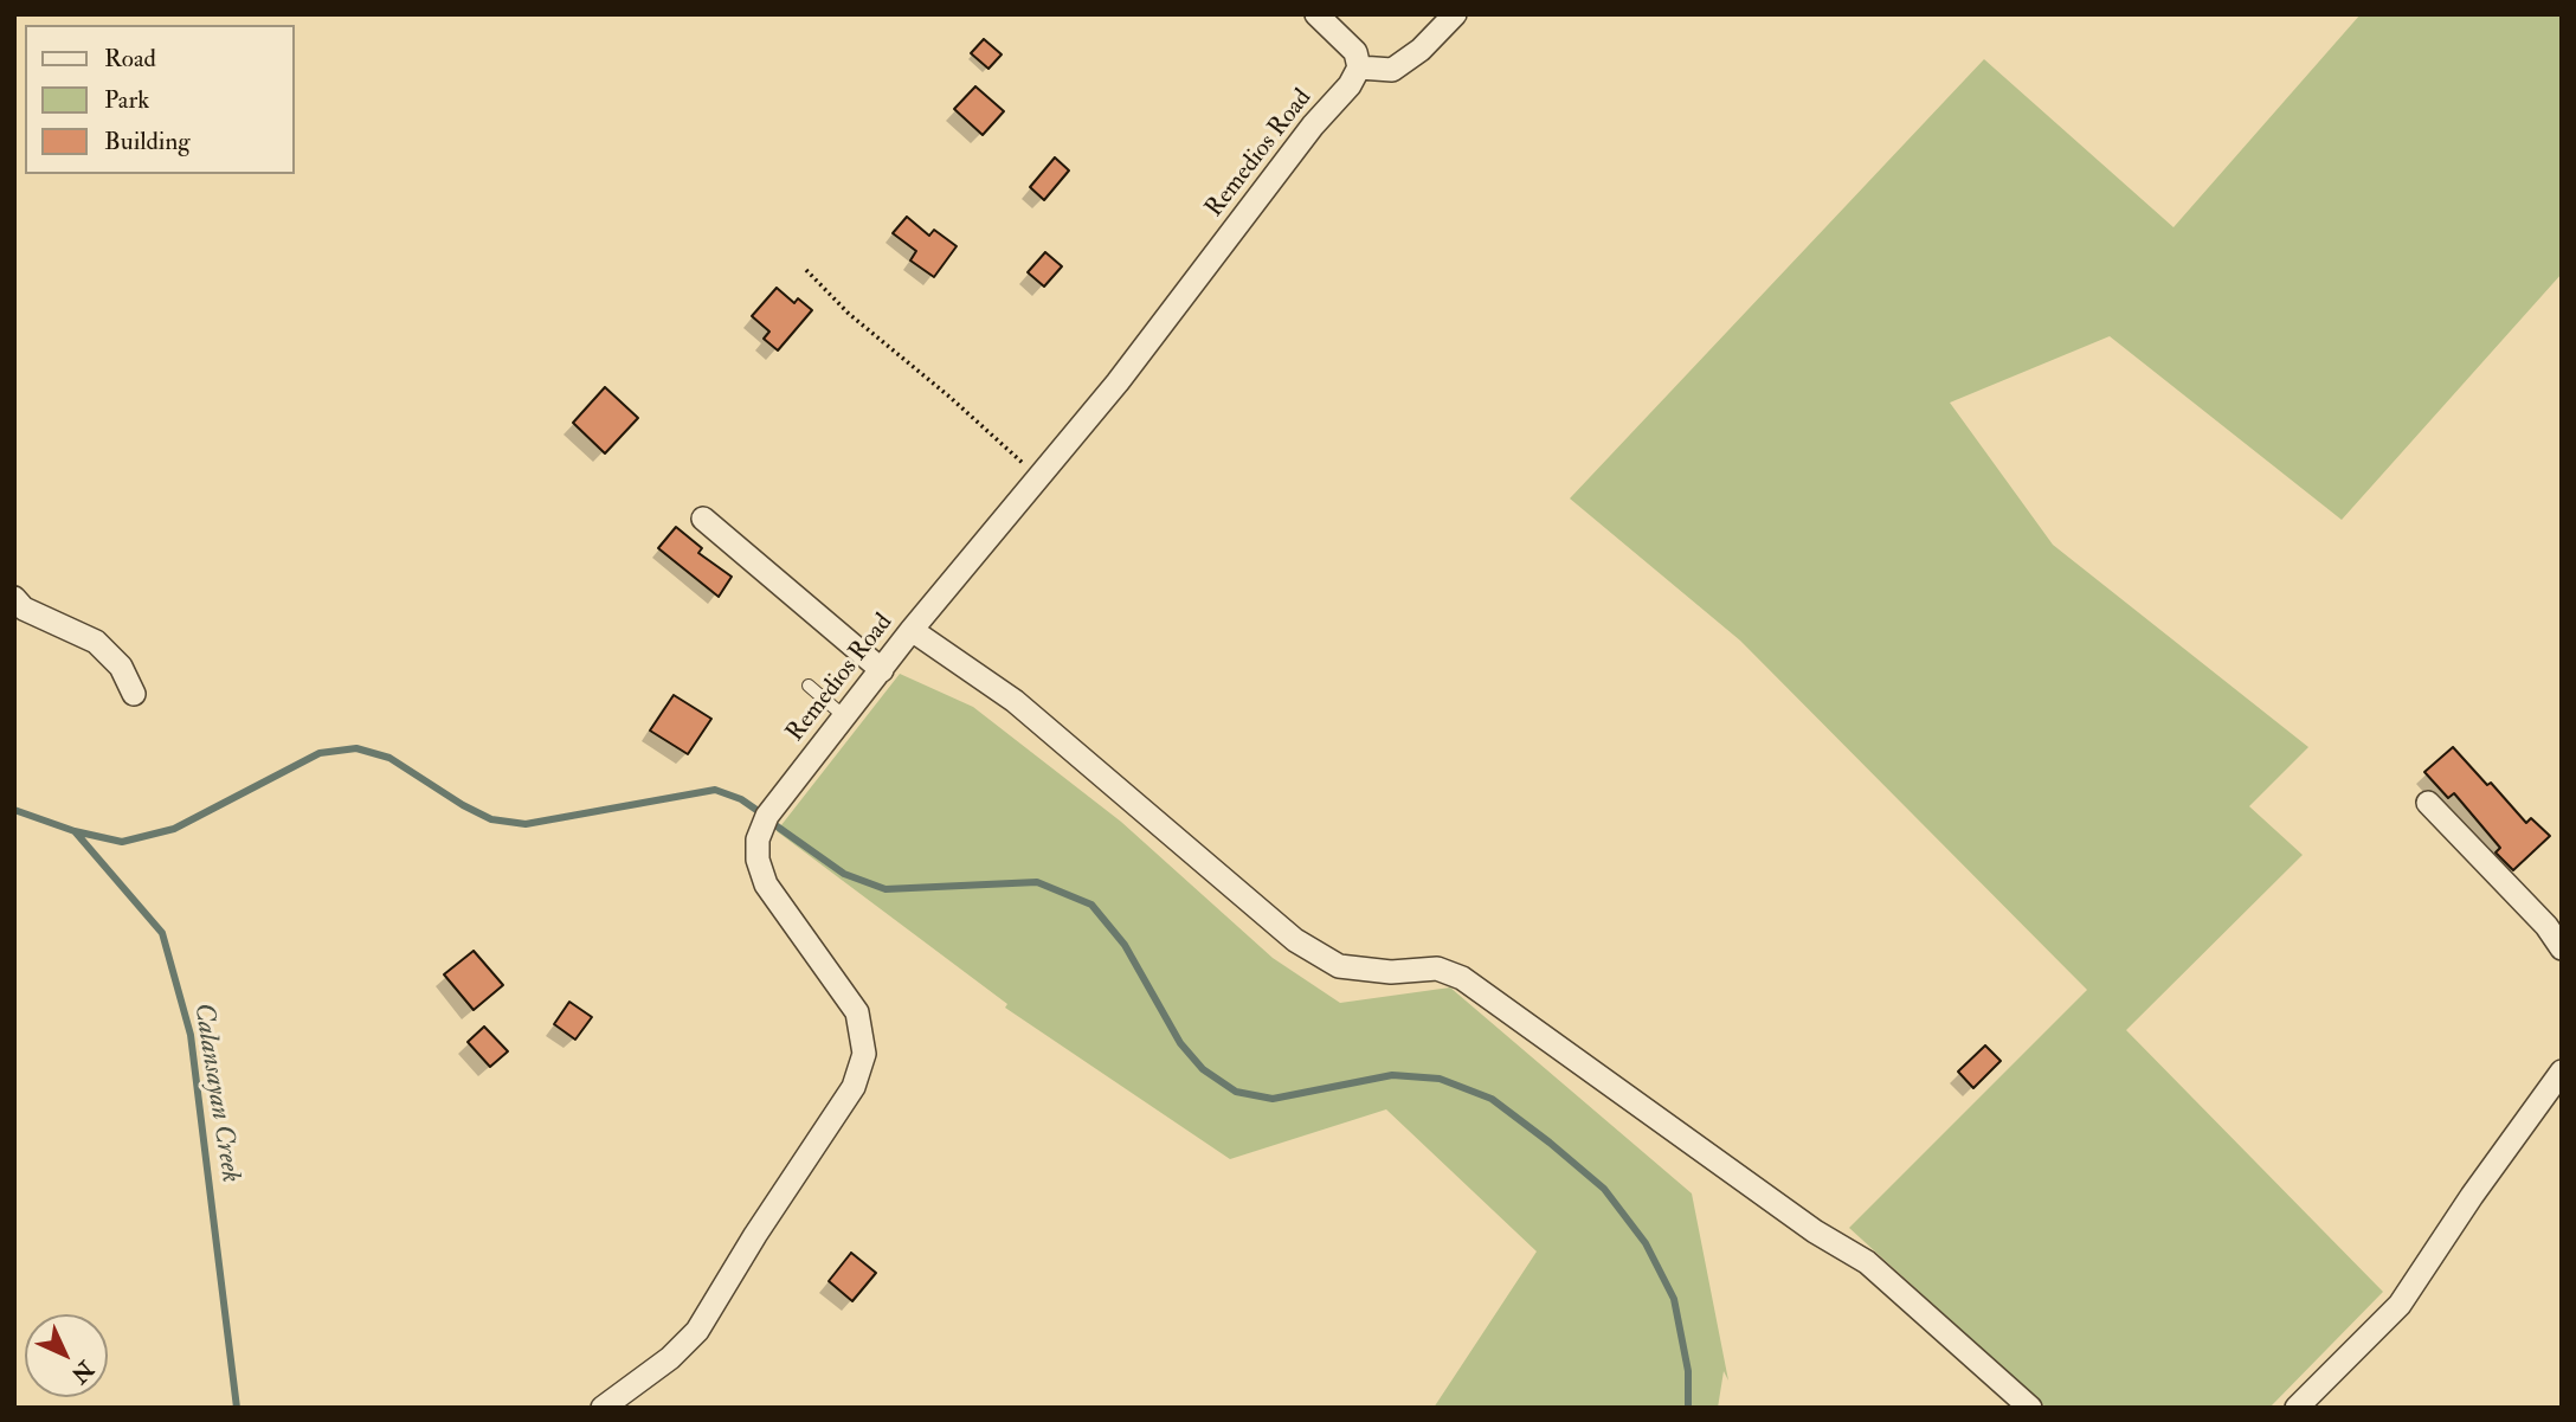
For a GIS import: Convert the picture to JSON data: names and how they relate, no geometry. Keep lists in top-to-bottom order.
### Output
{
  "streets": {
    "street": ["Remedios Road"]
  },
  "water": ["Calansayan Creek"],
  "legend": ["Road", "Park", "Building"],
  "north": "bottom right"
}
